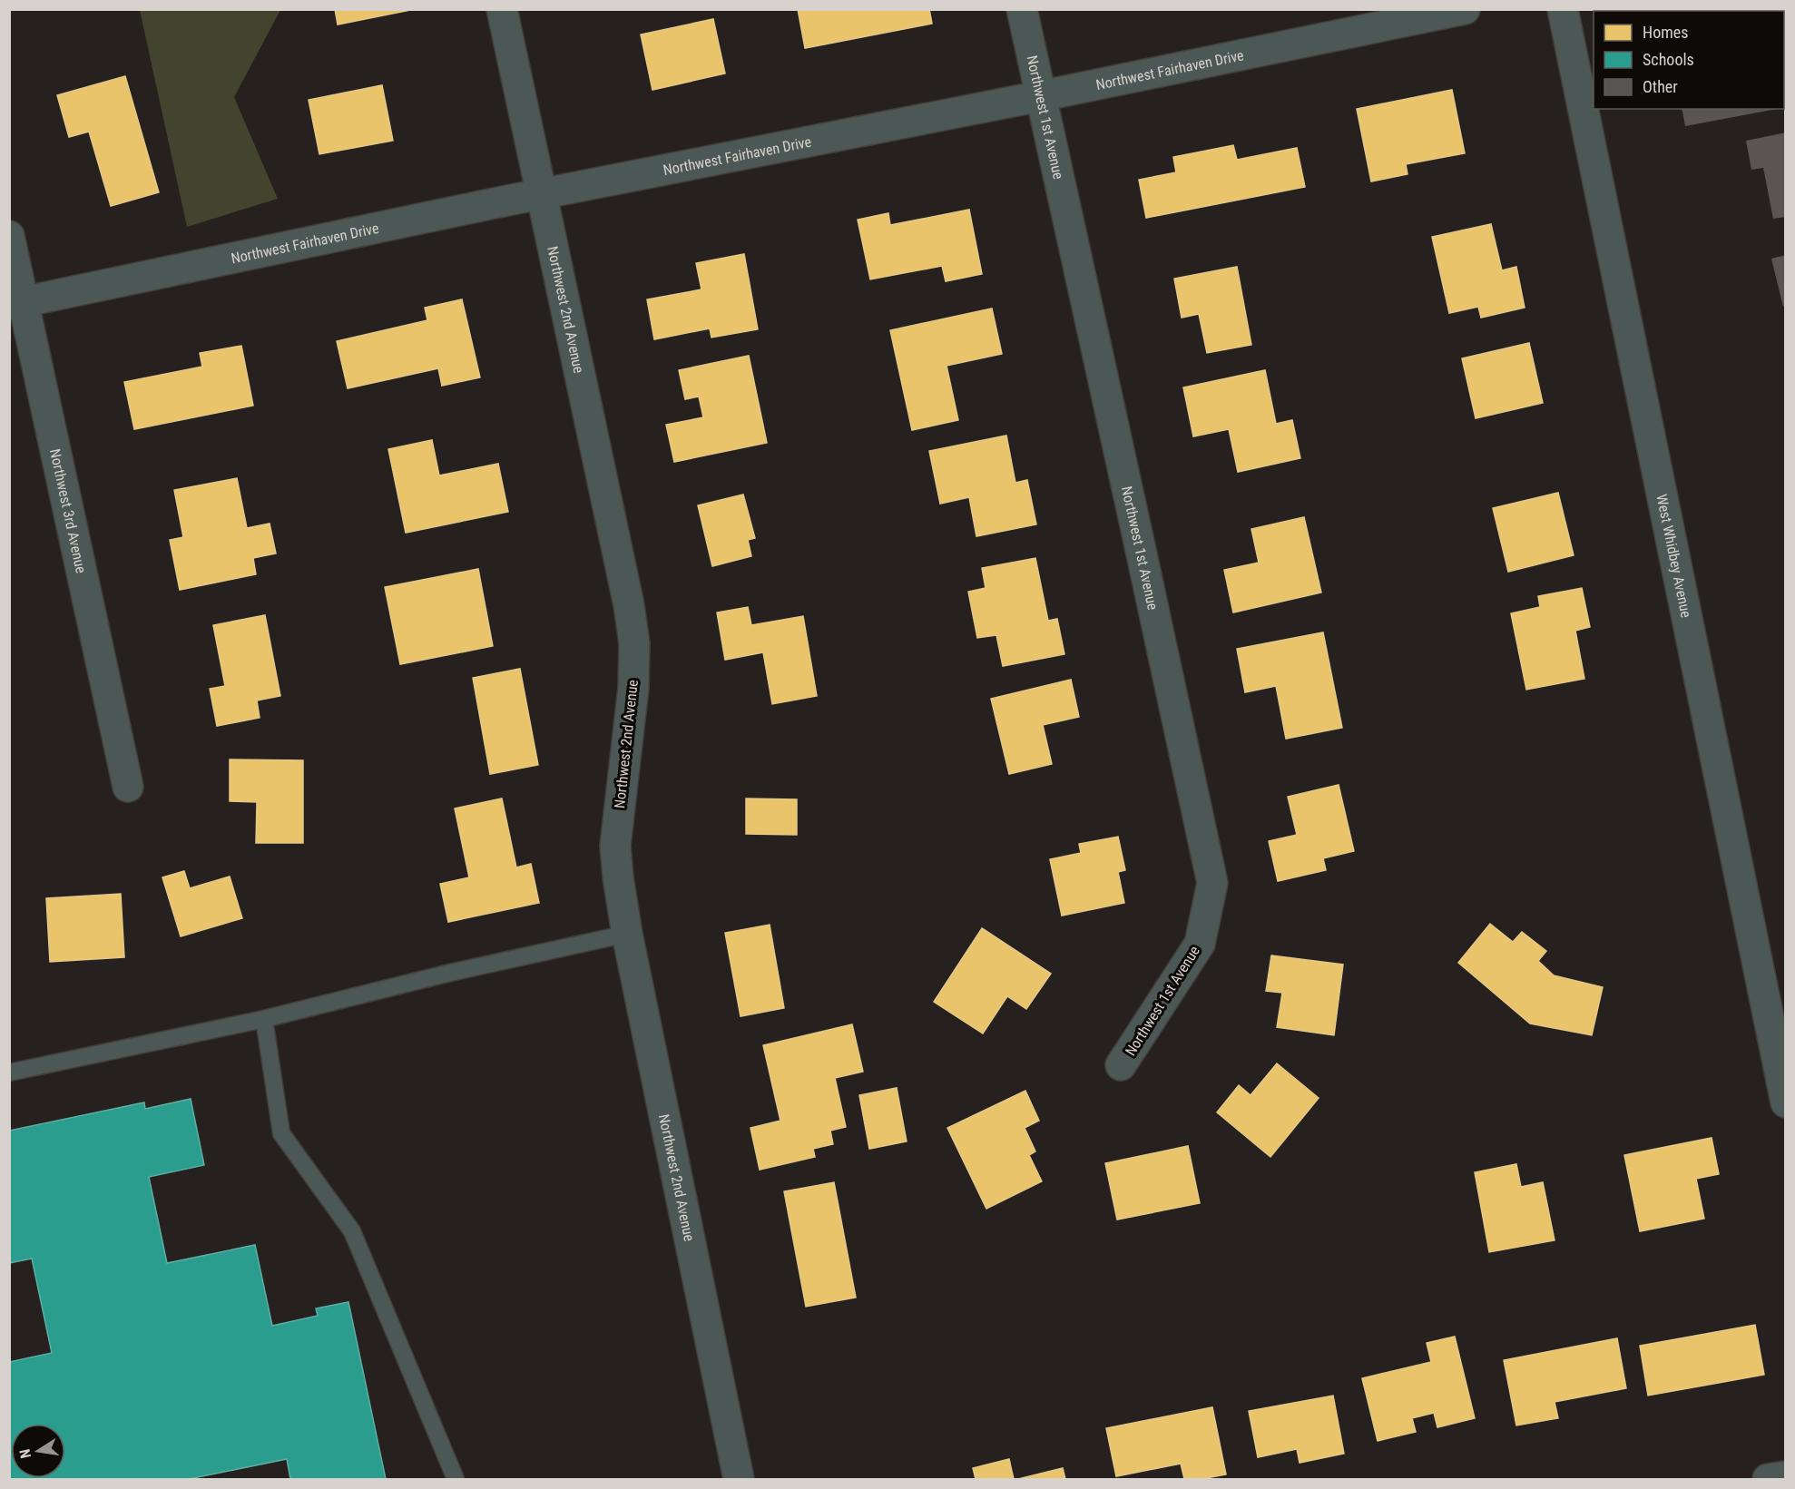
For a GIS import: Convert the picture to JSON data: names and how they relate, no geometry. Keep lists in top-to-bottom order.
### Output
{
  "streets": {
    "street": [
      "Northwest Fairhaven Drive",
      "Northwest 1st Avenue",
      "Northwest 2nd Avenue",
      "Northwest 3rd Avenue",
      "West Whidbey Avenue"
    ]
  },
  "crossings": [
    ["Northwest Fairhaven Drive", "Northwest 1st Avenue"],
    ["Northwest Fairhaven Drive", "Northwest 2nd Avenue"],
    ["Northwest Fairhaven Drive", "Northwest 3rd Avenue"]
  ],
  "legend": ["Homes", "Schools", "Other"],
  "north": "left"
}
